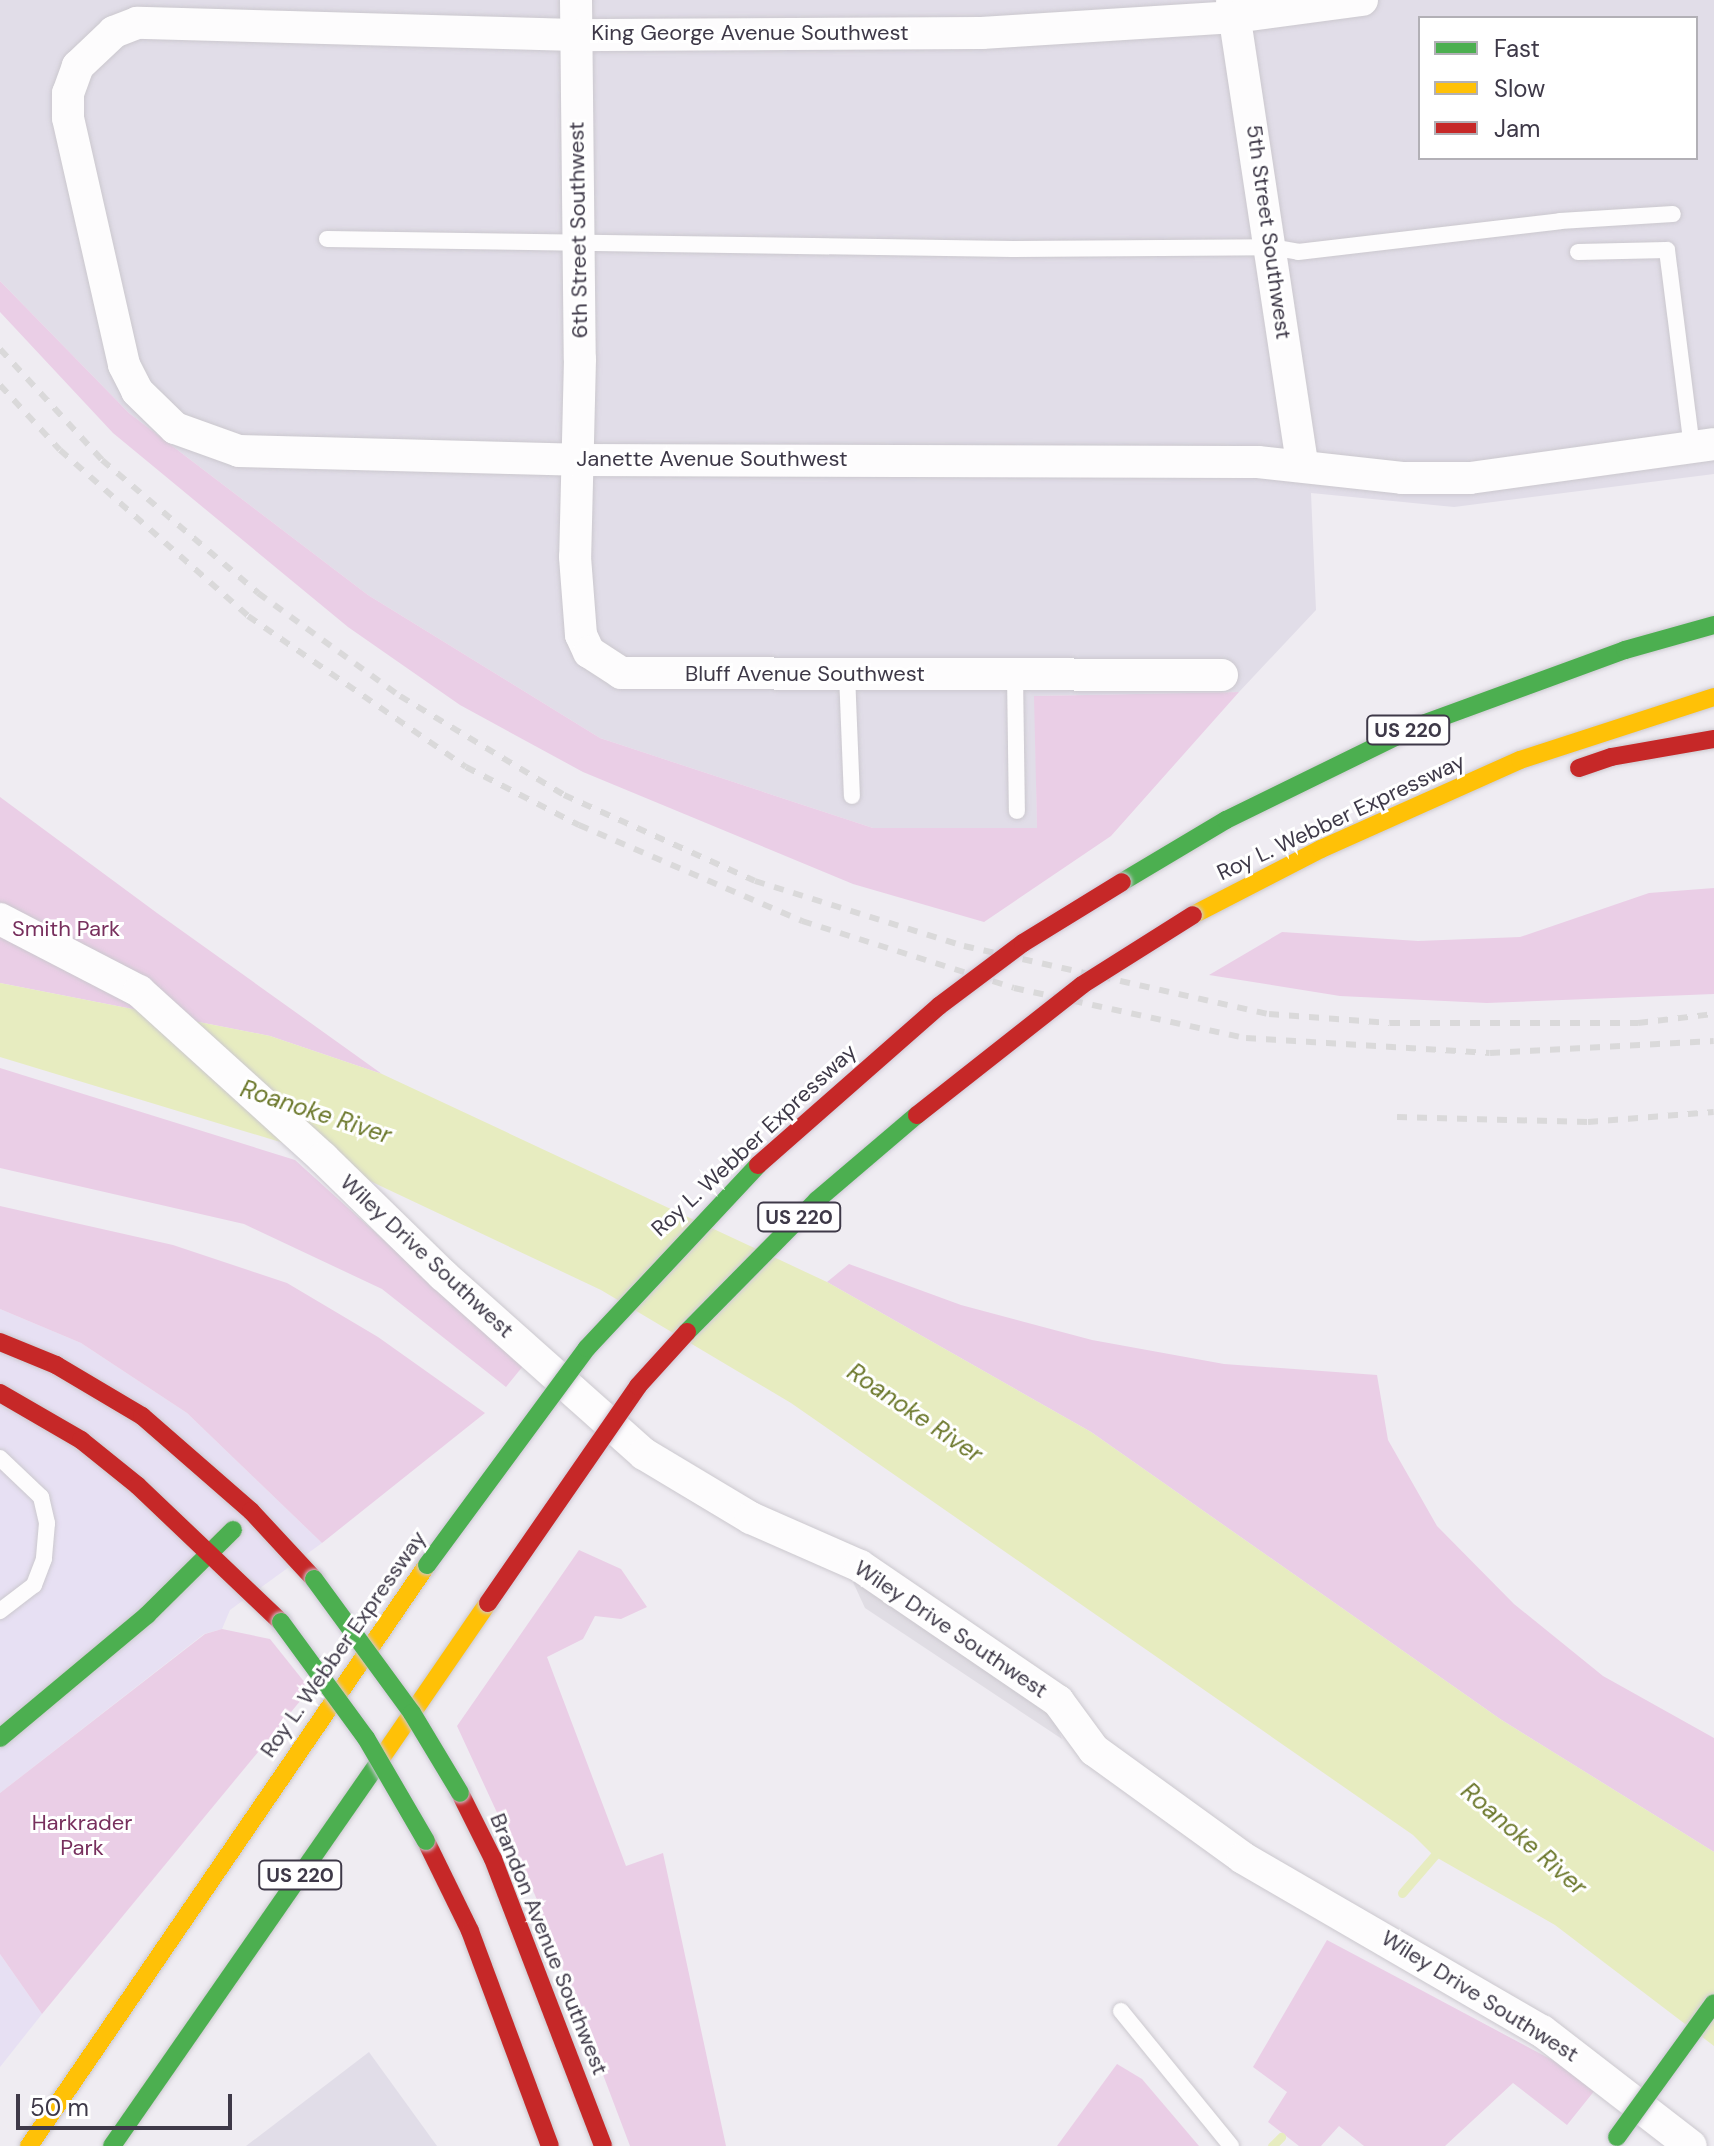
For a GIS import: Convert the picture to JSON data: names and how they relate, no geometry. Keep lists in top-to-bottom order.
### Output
{
  "streets": {
    "main road": ["US 220", "Roy L. Webber Expressway", "Brandon Avenue Southwest"],
    "street": [
      "King George Avenue Southwest",
      "6th Street Southwest",
      "5th Street Southwest",
      "Janette Avenue Southwest",
      "Bluff Avenue Southwest",
      "Wiley Drive Southwest"
    ]
  },
  "crossings": [
    ["King George Avenue Southwest", "6th Street Southwest"],
    ["King George Avenue Southwest", "5th Street Southwest"],
    ["King George Avenue Southwest", "Janette Avenue Southwest"],
    ["6th Street Southwest", "Janette Avenue Southwest"],
    ["6th Street Southwest", "Bluff Avenue Southwest"],
    ["5th Street Southwest", "Janette Avenue Southwest"],
    ["Janette Avenue Southwest", "Bluff Avenue Southwest"]
  ],
  "water": ["Roanoke River"],
  "parks": ["Smith Park", "Harkrader Park"],
  "legend": ["Fast", "Slow", "Jam"],
  "scale_bar": "50 m"
}
